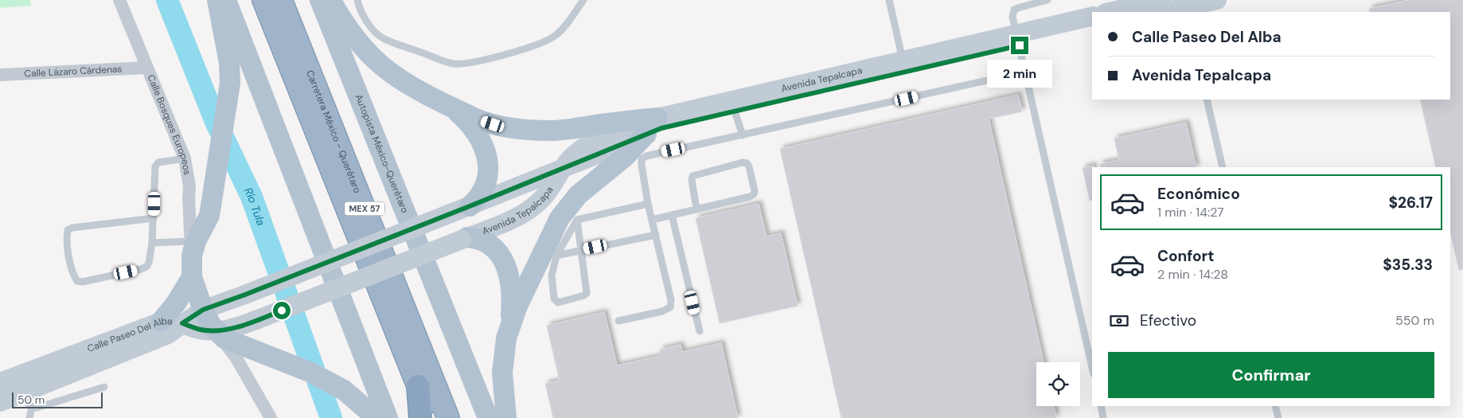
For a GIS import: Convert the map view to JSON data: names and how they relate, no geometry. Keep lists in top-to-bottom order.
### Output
{
  "streets": {
    "highway": ["Carretera México - Querétaro", "MEX 57"],
    "main road": ["Avenida Tepalcapa", "Autopista México-Querétaro", "Calle Paseo Del Alba"],
    "street": ["Calle Lázaro Cárdenas", "Calle Bosques Europeos"]
  },
  "crossings": [
    ["Calle Lázaro Cárdenas", "Calle Bosques Europeos"],
    ["Avenida Tepalcapa", "Calle Paseo Del Alba"]
  ],
  "water": ["Río Tula"],
  "scale_bar": "50 m",
  "page": {
    "banner": ["Calle Paseo Del Alba", "Avenida Tepalcapa"],
    "bubble": "2 min",
    "list": [
      {
        "name": "Económico",
        "note": "1 min · 14:27",
        "value": "$26.17"
      },
      {
        "name": "Confort",
        "note": "2 min · 14:28",
        "value": "$35.33"
      }
    ],
    "pay": ["Efectivo", "550 m"],
    "buttons": "Confirmar",
    "scale": "50 m"
  }
}
